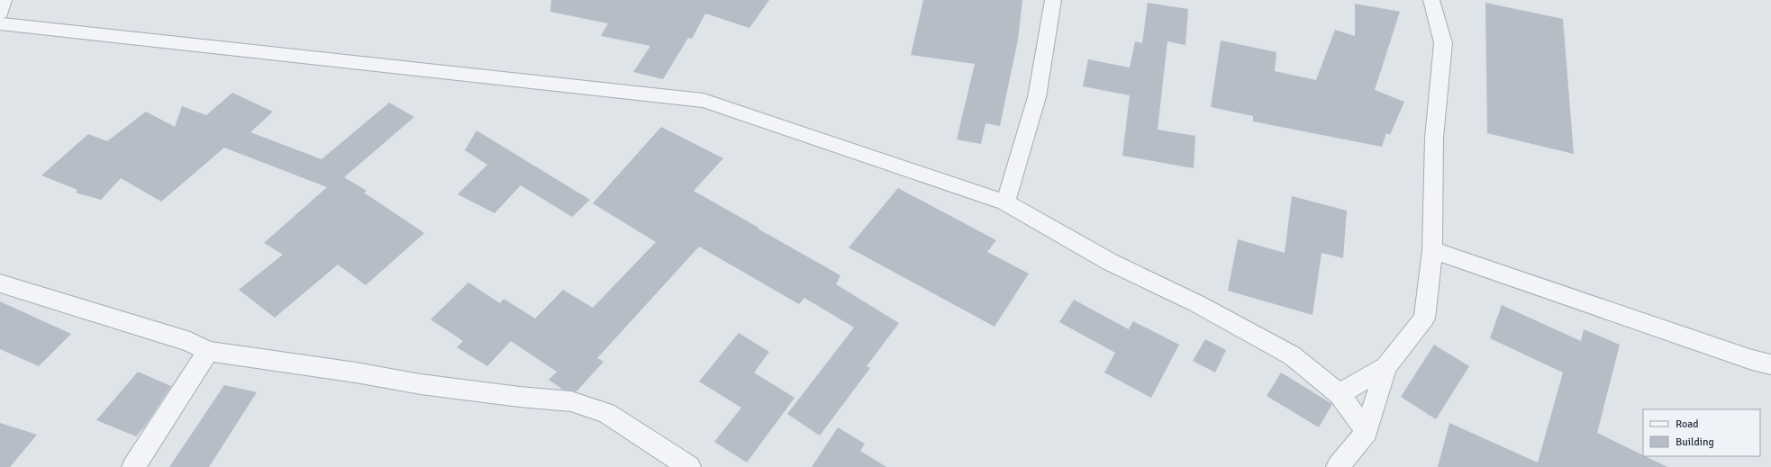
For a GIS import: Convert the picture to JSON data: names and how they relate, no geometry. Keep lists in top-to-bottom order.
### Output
{
  "legend": ["Road", "Building"]
}
